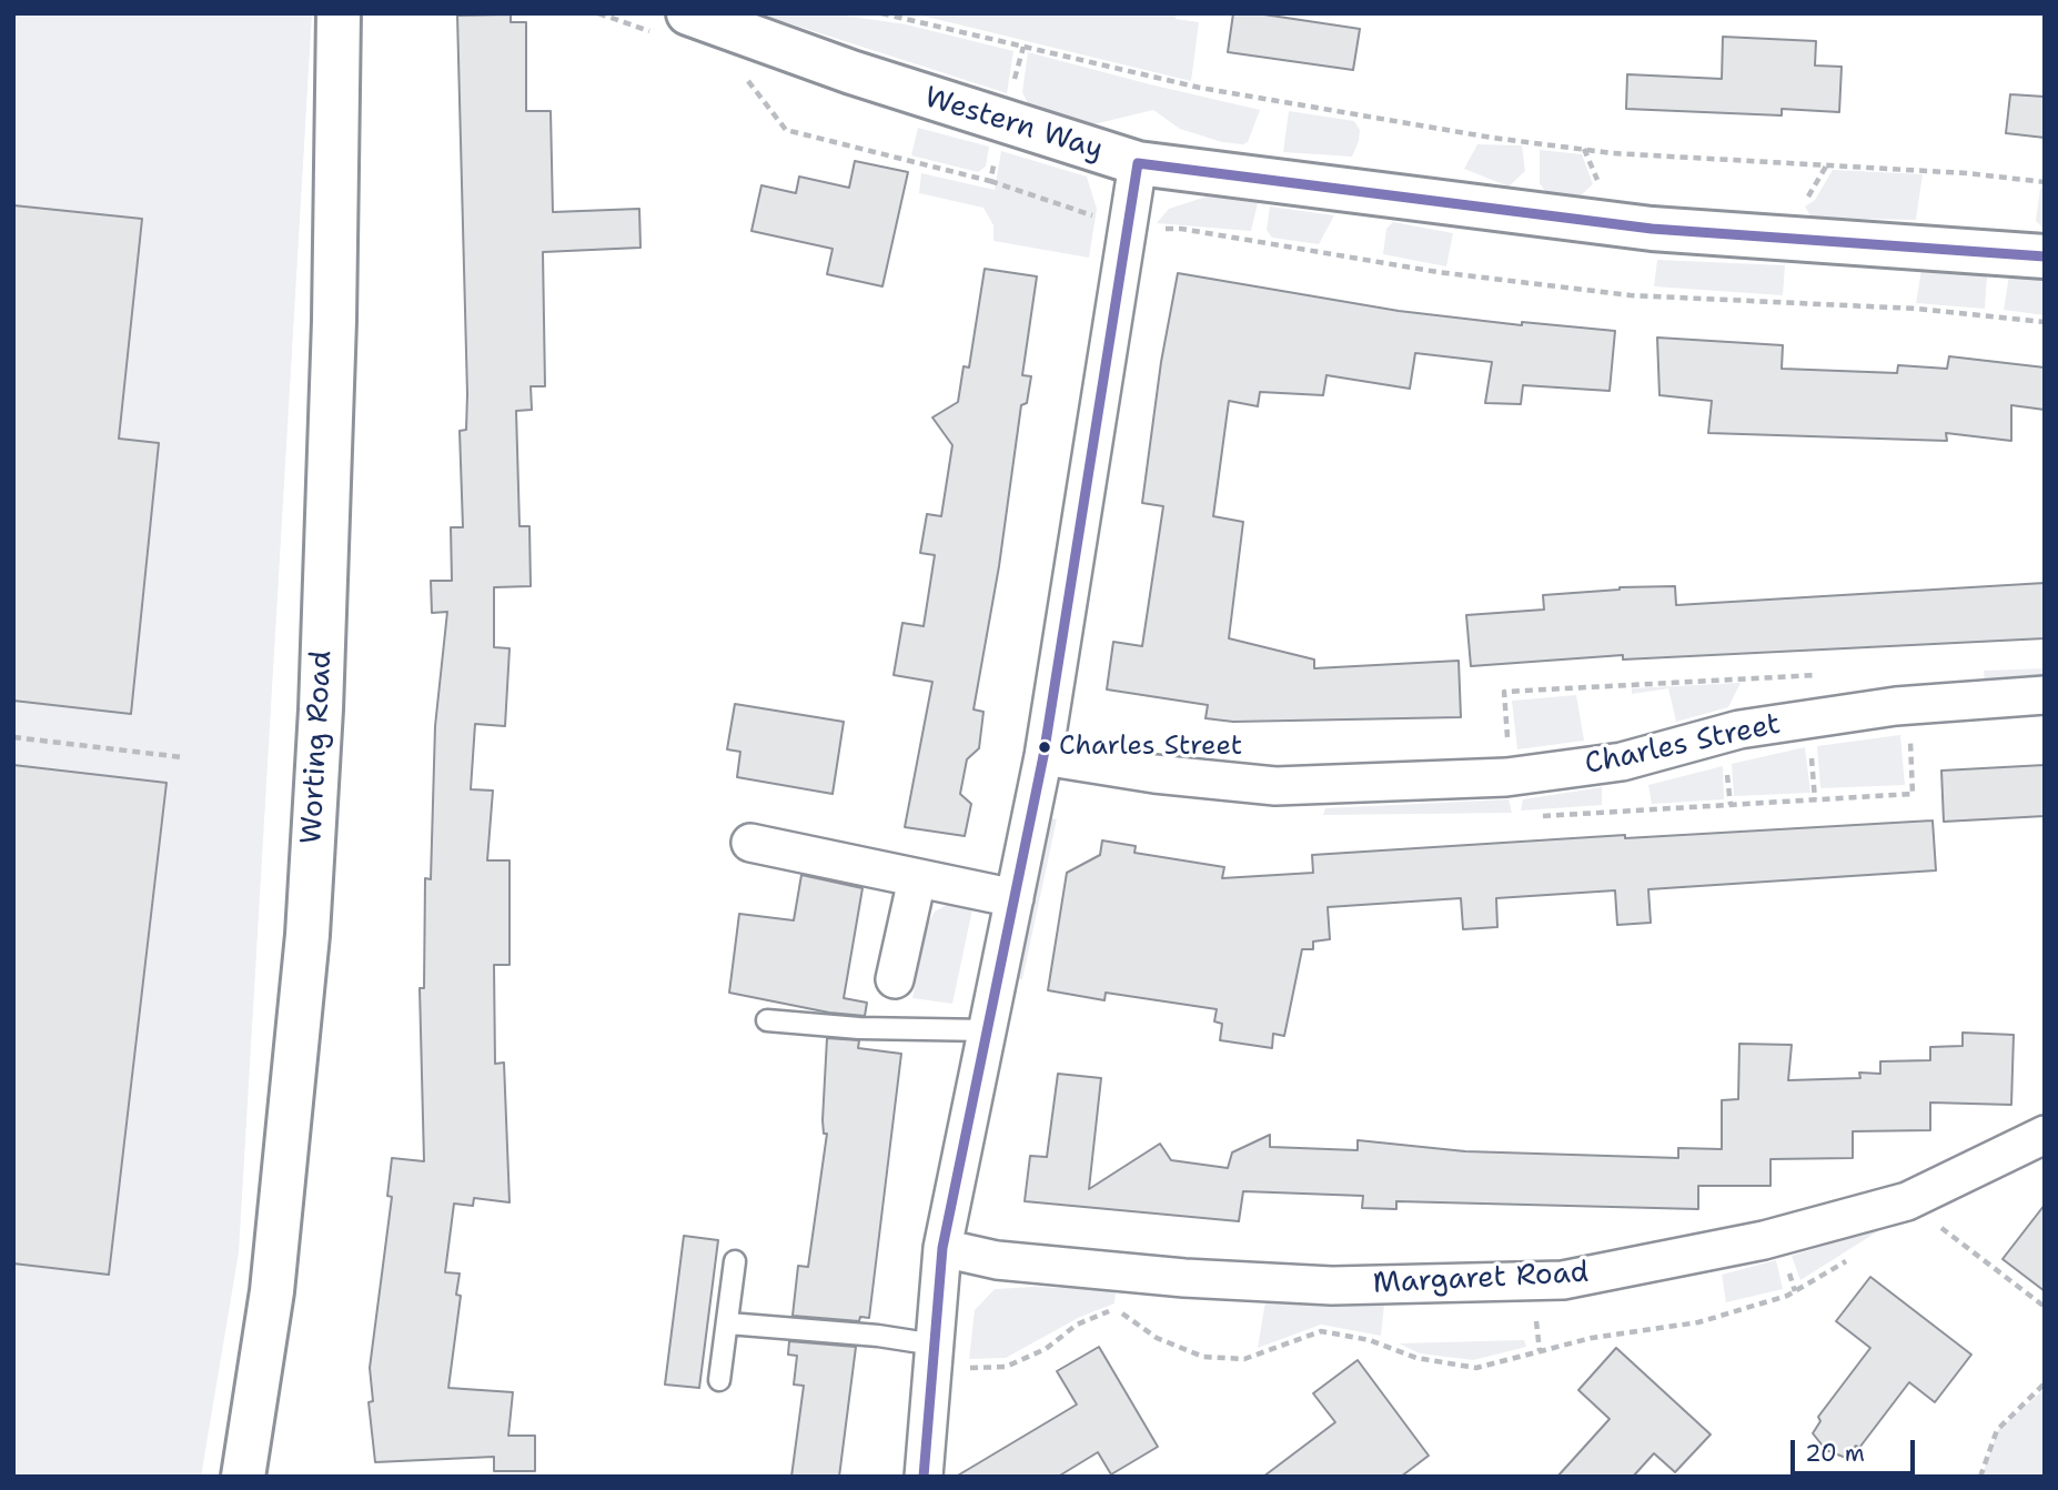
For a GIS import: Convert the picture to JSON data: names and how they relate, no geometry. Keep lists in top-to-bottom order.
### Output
{
  "streets": {
    "street": [
      "Western Way",
      "Charles Street",
      "Worting Road",
      "Margaret Road"
    ]
  },
  "places": ["Charles Street"],
  "scale_bar": "20 m"
}
